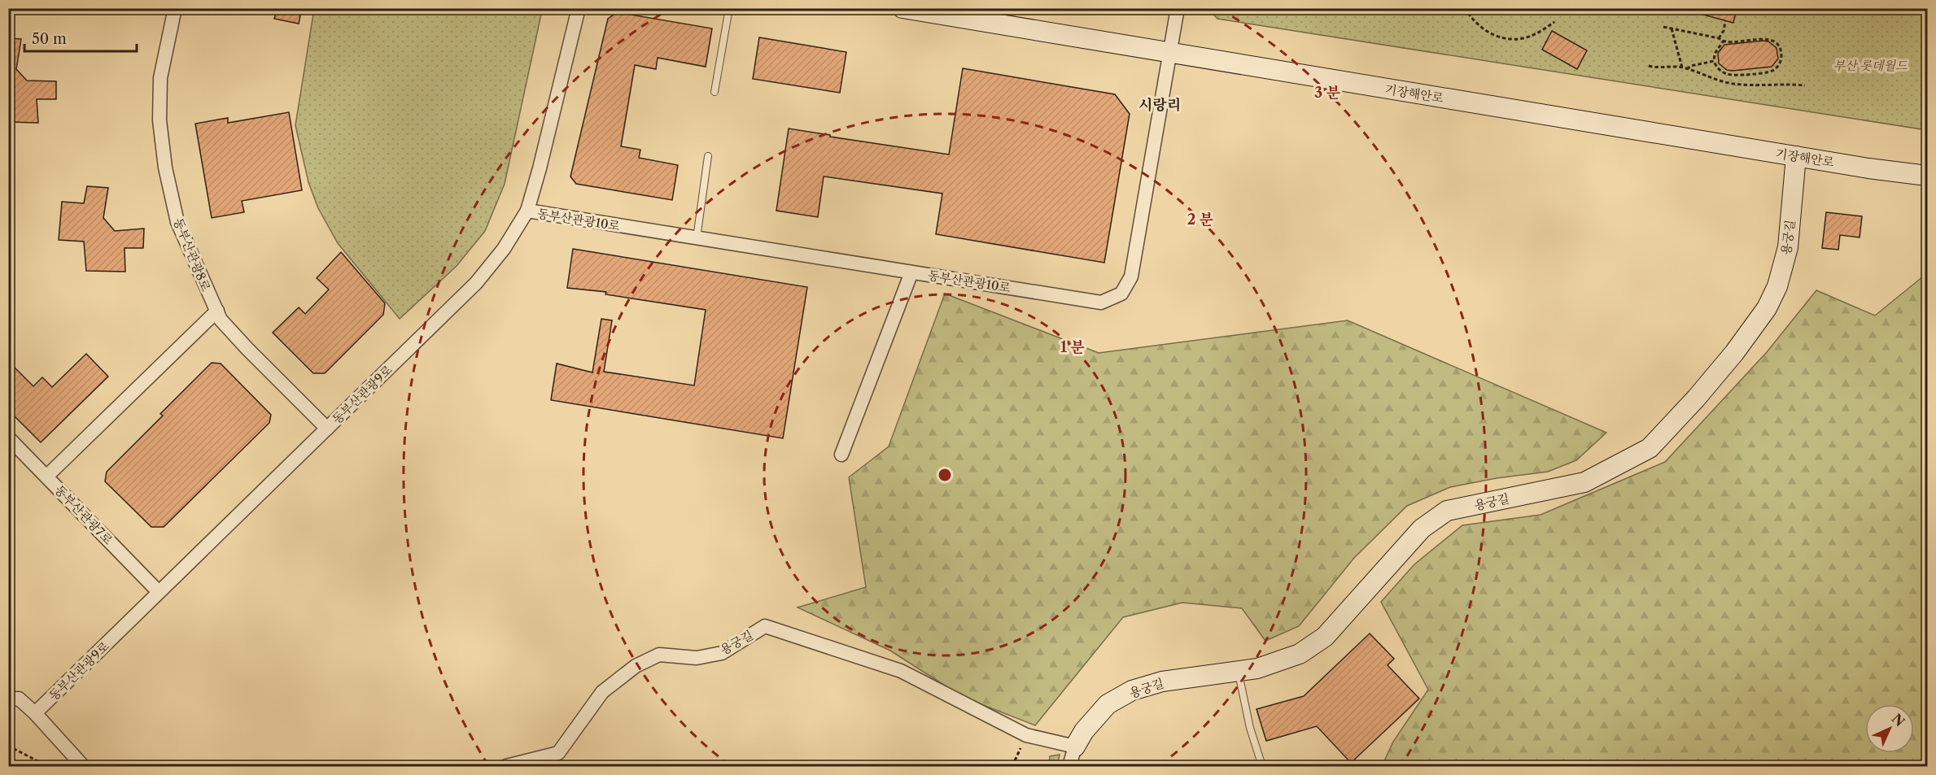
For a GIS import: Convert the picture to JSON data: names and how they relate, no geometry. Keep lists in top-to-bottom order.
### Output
{
  "streets": {
    "main road": ["기장해안로", "용궁길"],
    "street": [
      "동부산관광10로",
      "동부산관광8로",
      "동부산관광9로",
      "동부산관광7로"
    ]
  },
  "crossings": [
    ["기장해안로", "동부산관광10로"],
    ["기장해안로", "용궁길"],
    ["동부산관광10로", "동부산관광9로"],
    ["동부산관광8로", "동부산관광9로"],
    ["동부산관광9로", "동부산관광7로"]
  ],
  "districts": ["시랑리"],
  "parks": ["부산 롯데월드"],
  "scale_bar": "50 m",
  "north": "top right",
  "rings": ["3 분", "2 분", "1 분"]
}
